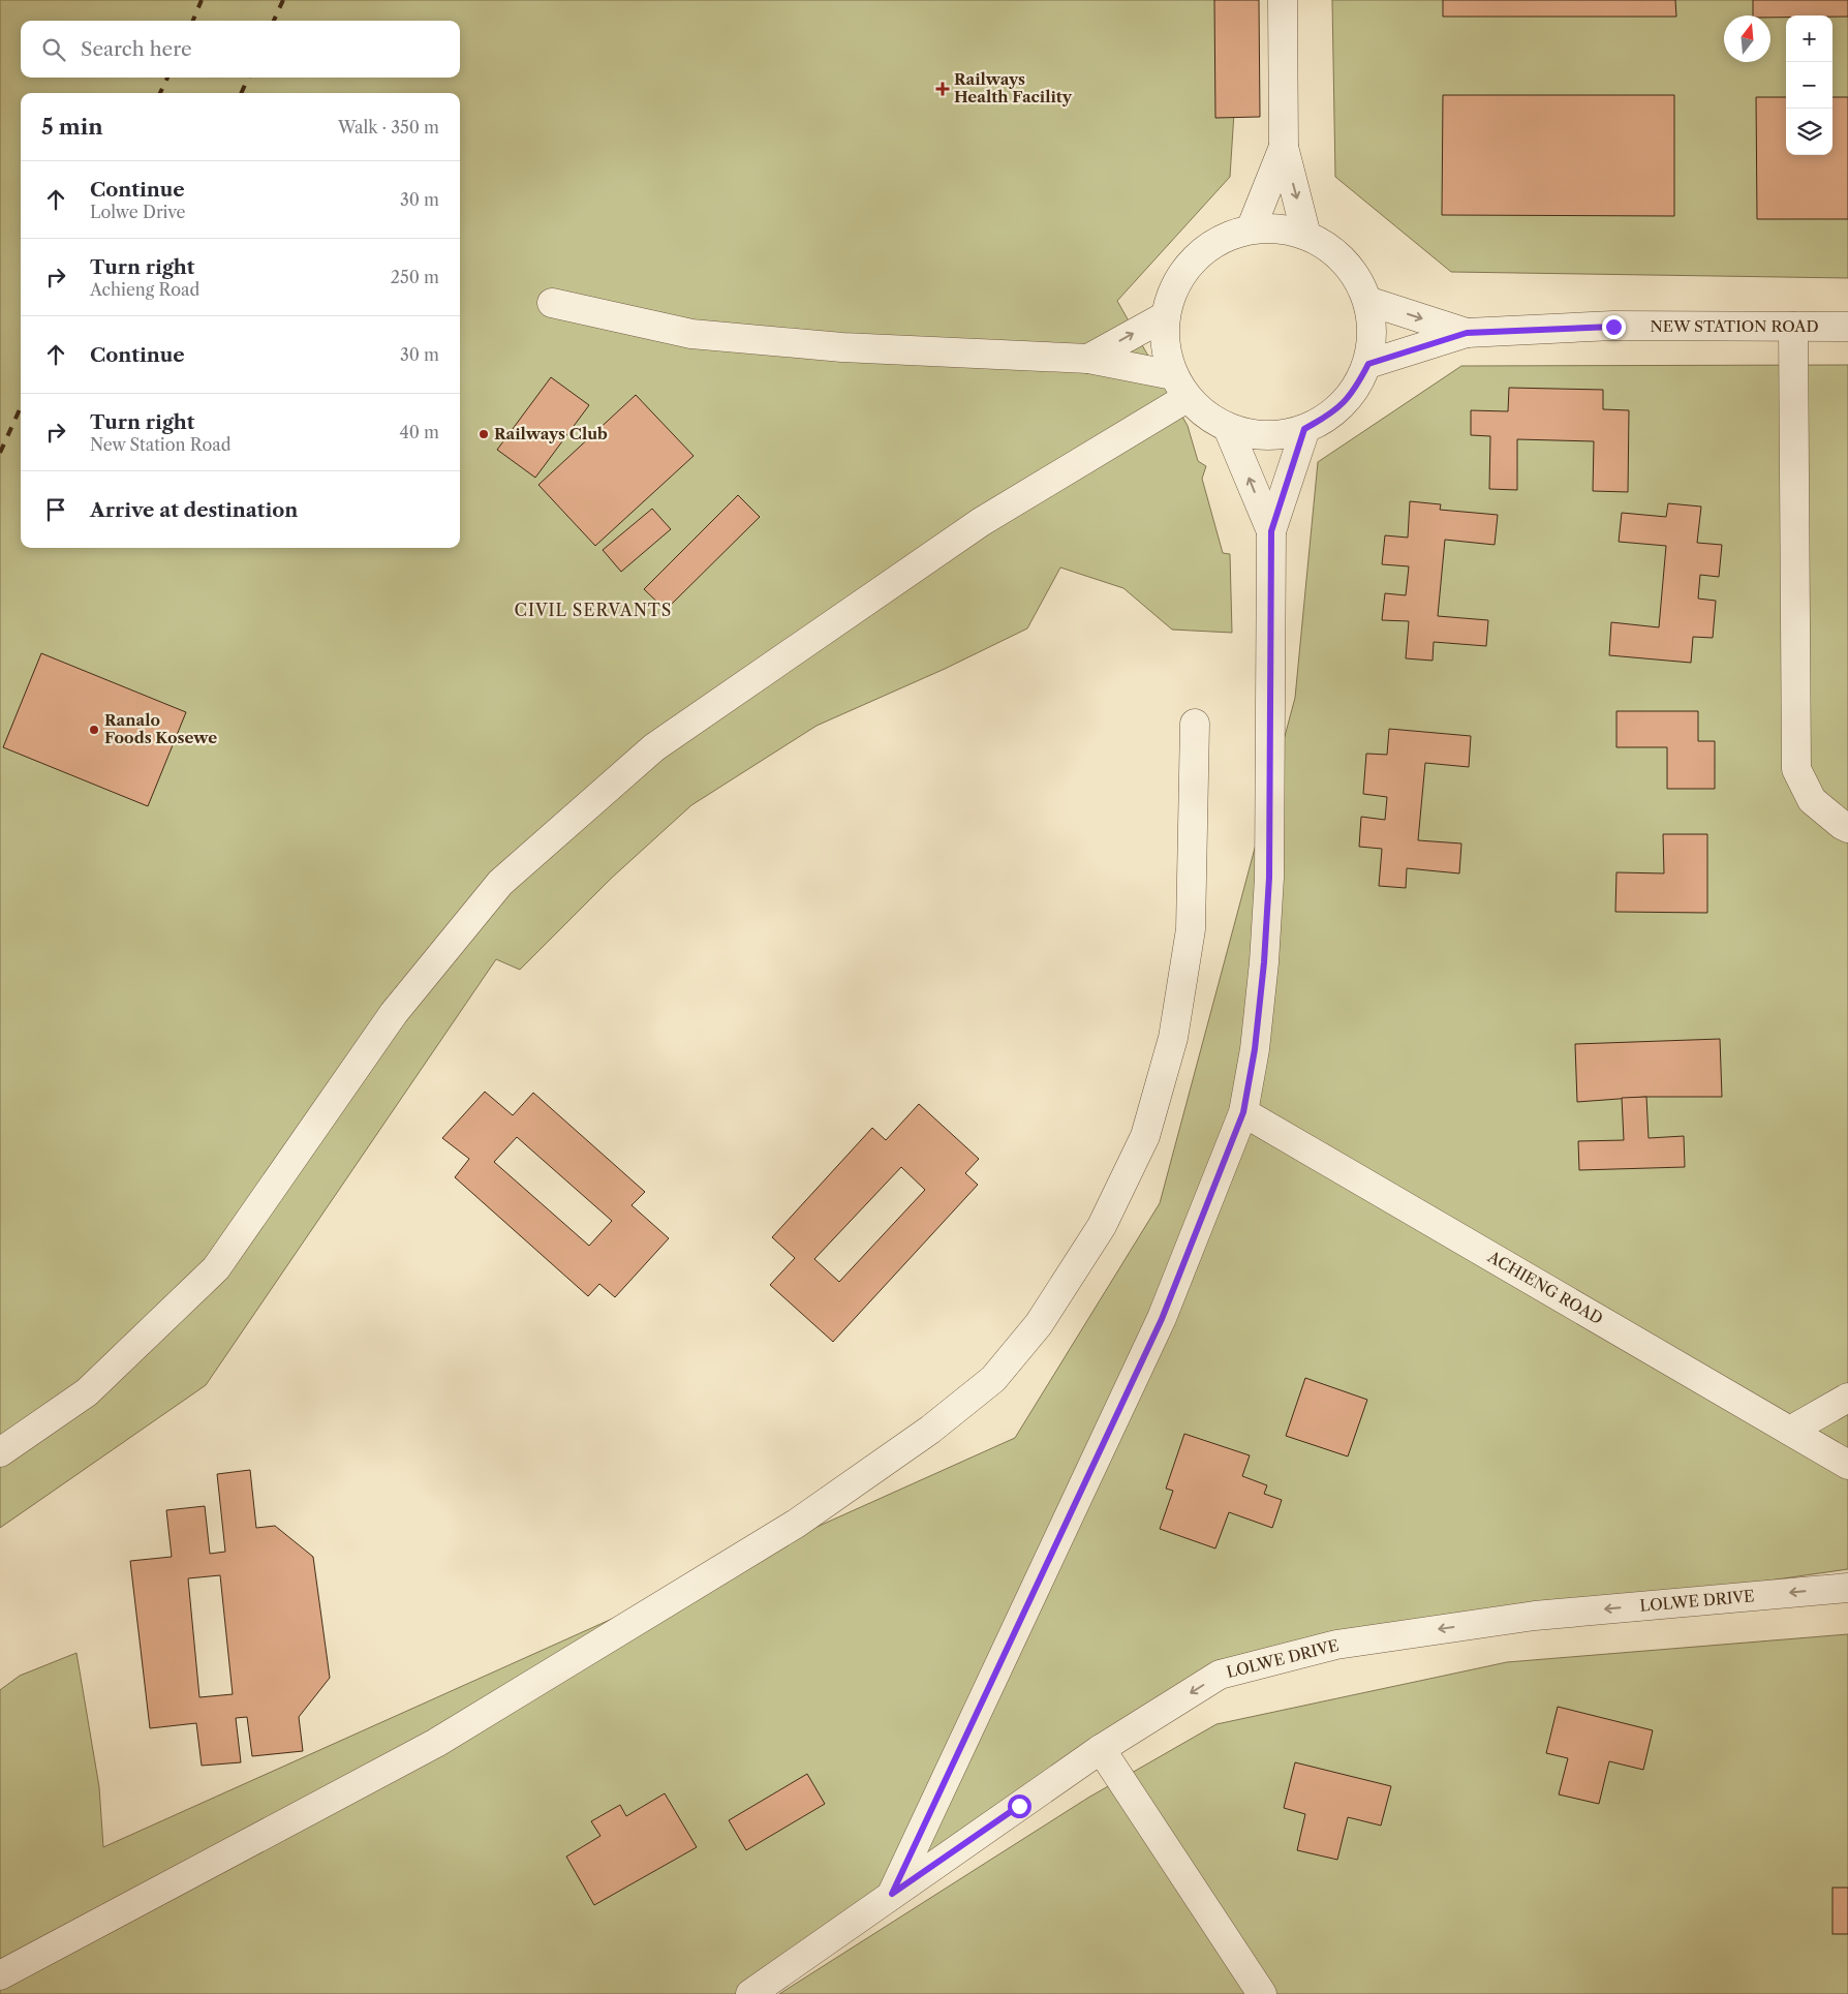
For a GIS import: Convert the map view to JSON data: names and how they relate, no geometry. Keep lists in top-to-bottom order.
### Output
{
  "streets": {
    "street": ["NEW STATION ROAD", "ACHIENG ROAD", "LOLWE DRIVE"]
  },
  "one_way": ["LOLWE DRIVE"],
  "districts": ["CIVIL SERVANTS"],
  "places": {
    "health": ["Railways Health Facility"],
    "other": ["Railways Club", "Ranalo Foods Kosewe"]
  },
  "north": "top",
  "page": {
    "map_buttons": ["+", "−"],
    "search": "Search here",
    "heading": ["5 min", "Walk · 350 m"],
    "list": [
      ["Continue", "Lolwe Drive", "30 m"],
      ["Turn right", "Achieng Road", "250 m"],
      ["Continue", "30 m"],
      ["Turn right", "New Station Road", "40 m"],
      "Arrive at destination"
    ]
  }
}
